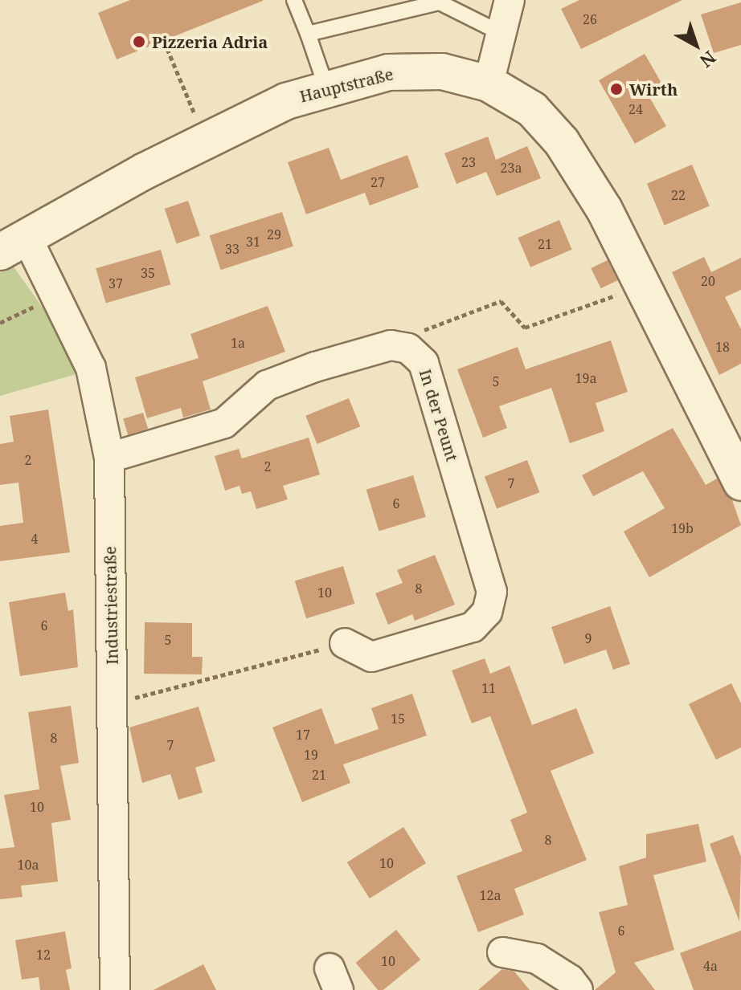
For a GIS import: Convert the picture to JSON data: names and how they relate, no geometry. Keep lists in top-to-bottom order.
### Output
{
  "streets": {
    "street": ["Hauptstraße", "In der Peunt", "Industriestraße"]
  },
  "crossings": [
    ["Hauptstraße", "Industriestraße"]
  ],
  "places": ["Pizzeria Adria", "Wirth"],
  "house_numbers": [
    "26",
    "24",
    "23",
    "23a",
    "27",
    "22",
    "29",
    "31",
    "21",
    "33",
    "35",
    "20",
    "37",
    "1a",
    "18",
    "19a",
    "5",
    "2",
    "2",
    "7",
    "6",
    "19b",
    "4",
    "8",
    "10",
    "6",
    "9",
    "5",
    "11",
    "15",
    "17",
    "8",
    "7",
    "19",
    "21",
    "10",
    "8",
    "10",
    "10a",
    "12a",
    "6",
    "12",
    "10",
    "4a"
  ],
  "north": "bottom right"
}
